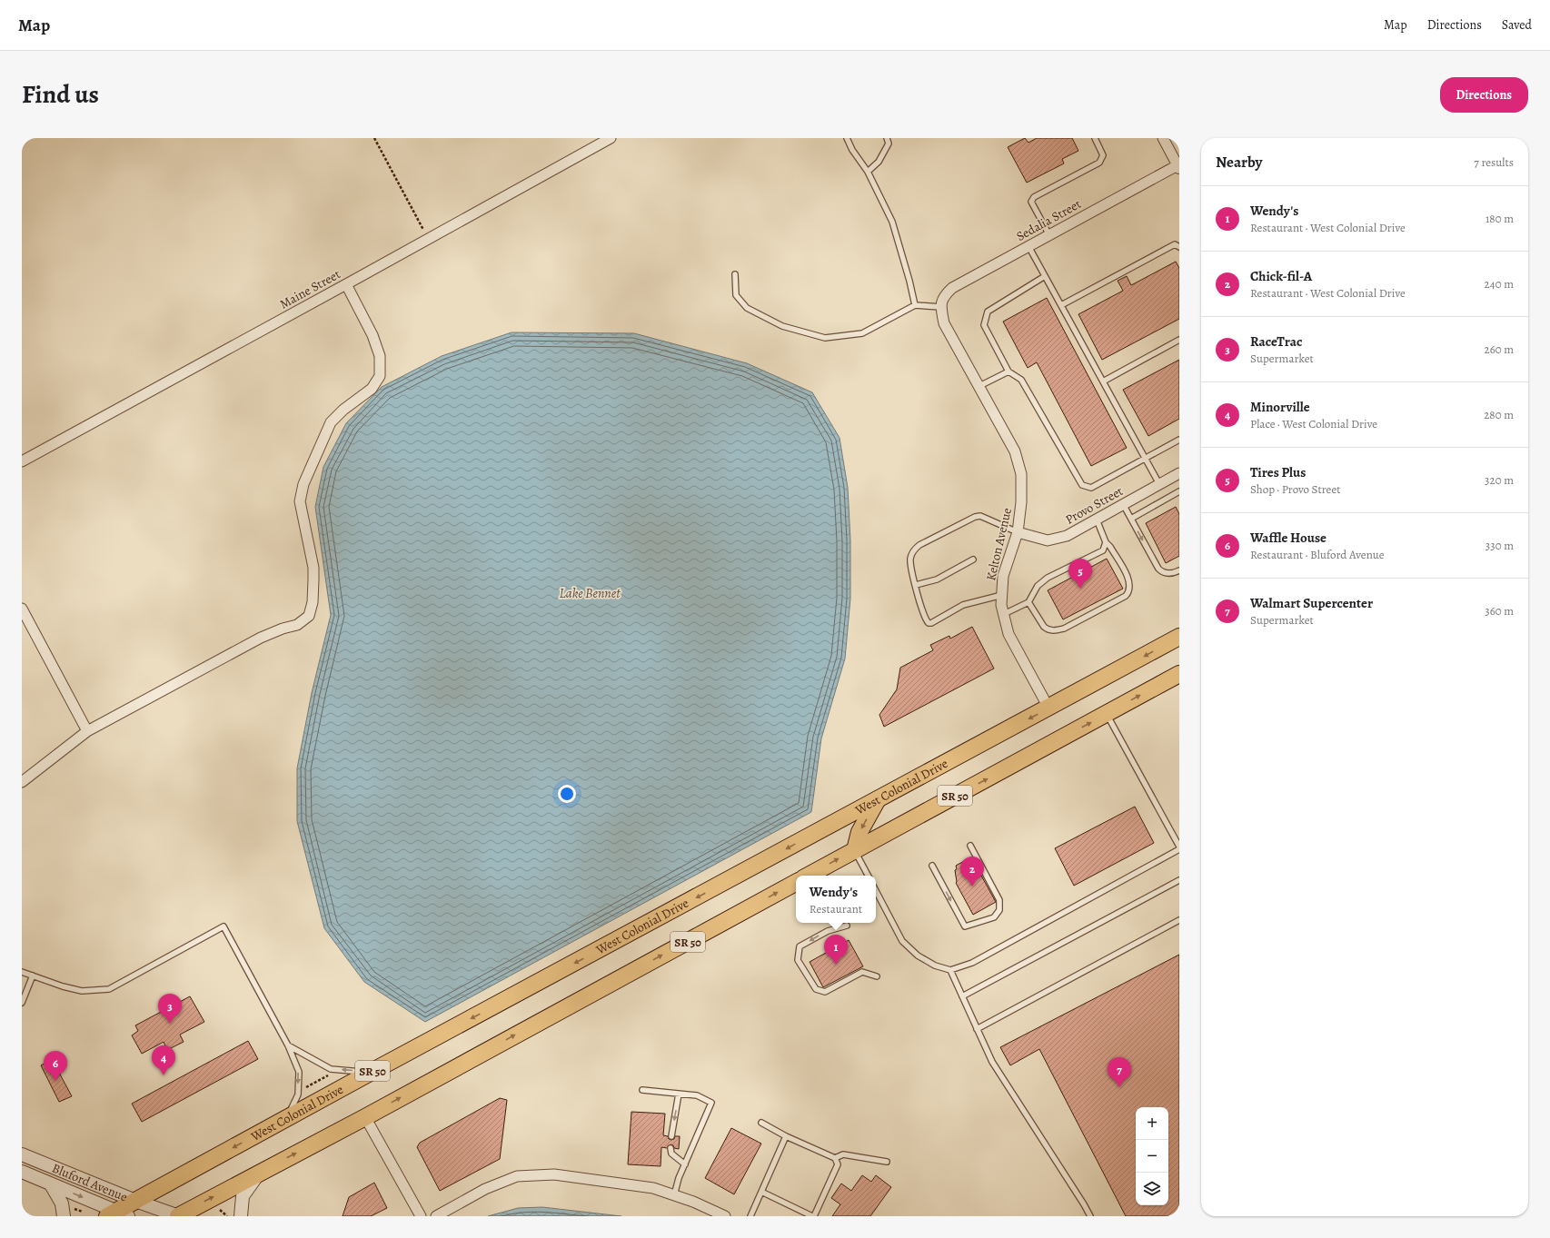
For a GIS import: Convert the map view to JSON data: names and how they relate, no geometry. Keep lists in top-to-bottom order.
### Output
{
  "streets": {
    "highway": ["West Colonial Drive", "SR 50"],
    "street": [
      "Sedalia Street",
      "Maine Street",
      "Provo Street",
      "Kelton Avenue",
      "Bluford Avenue"
    ]
  },
  "crossings": [
    ["Sedalia Street", "Kelton Avenue"],
    ["Provo Street", "Kelton Avenue"],
    ["Kelton Avenue", "West Colonial Drive"],
    ["West Colonial Drive", "Bluford Avenue"],
    ["SR 50", "Bluford Avenue"]
  ],
  "water": ["Lake Bennet"],
  "page": {
    "header": "Map",
    "nav": ["Map", "Directions", "Saved"],
    "title": "Find us",
    "buttons": "Directions",
    "heading": ["Nearby", "7 results"],
    "list": [
      {
        "mark": "1",
        "name": "Wendy's",
        "note": "Restaurant · West Colonial Drive",
        "value": "180 m"
      },
      {
        "mark": "2",
        "name": "Chick-fil-A",
        "note": "Restaurant · West Colonial Drive",
        "value": "240 m"
      },
      {
        "mark": "3",
        "name": "RaceTrac",
        "note": "Supermarket",
        "value": "260 m"
      },
      {
        "mark": "4",
        "name": "Minorville",
        "note": "Place · West Colonial Drive",
        "value": "280 m"
      },
      {
        "mark": "5",
        "name": "Tires Plus",
        "note": "Shop · Provo Street",
        "value": "320 m"
      },
      {
        "mark": "6",
        "name": "Waffle House",
        "note": "Restaurant · Bluford Avenue",
        "value": "330 m"
      },
      {
        "mark": "7",
        "name": "Walmart Supercenter",
        "note": "Supermarket",
        "value": "360 m"
      }
    ],
    "pins": [
      "5",
      "2",
      "1",
      "3",
      "4",
      "6",
      "7"
    ],
    "popup": ["Wendy's", "Restaurant"],
    "map_buttons": ["+", "−"]
  }
}
